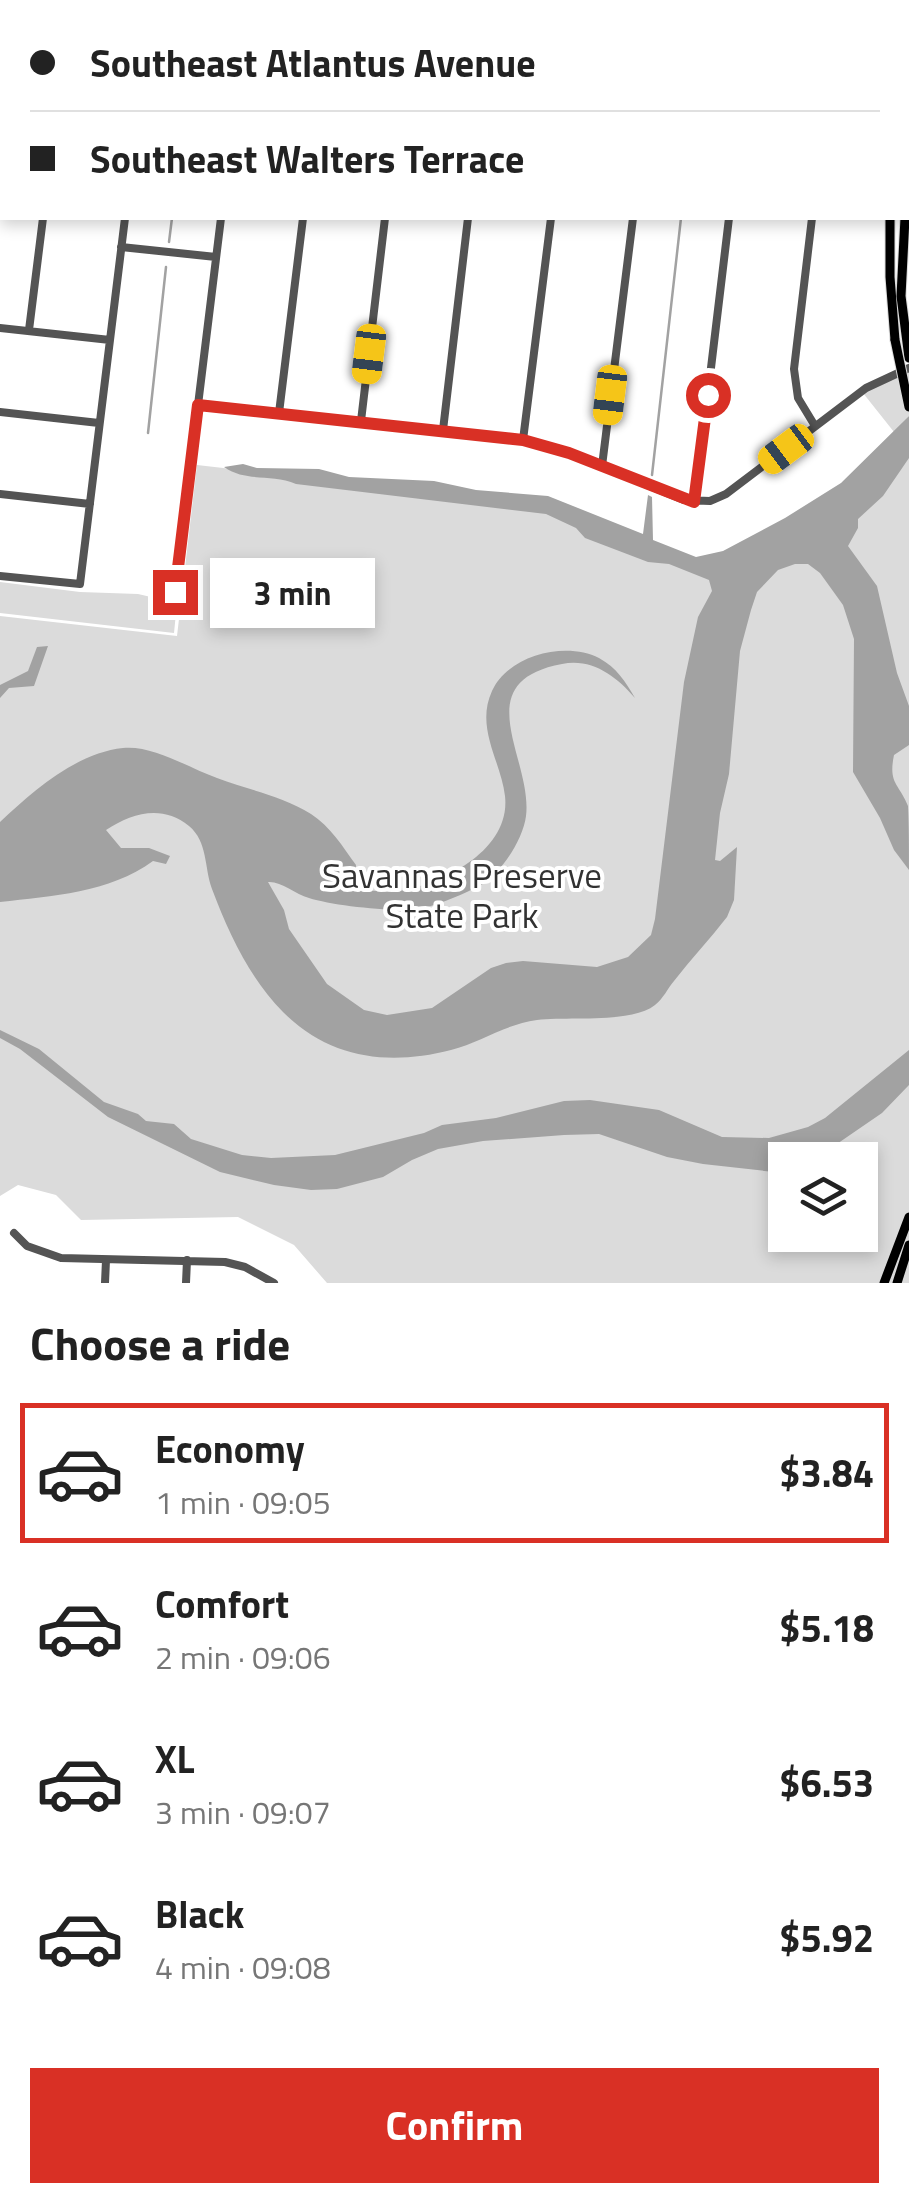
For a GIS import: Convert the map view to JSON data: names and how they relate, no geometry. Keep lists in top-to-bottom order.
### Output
{
  "parks": ["Savannas Preserve State Park"],
  "page": {
    "banner": ["Southeast Atlantus Avenue", "Southeast Walters Terrace"],
    "bubble": "3 min",
    "heading": "Choose a ride",
    "list": [
      {
        "name": "Economy",
        "note": "1 min · 09:05",
        "value": "$3.84"
      },
      {
        "name": "Comfort",
        "note": "2 min · 09:06",
        "value": "$5.18"
      },
      {
        "name": "XL",
        "note": "3 min · 09:07",
        "value": "$6.53"
      },
      {
        "name": "Black",
        "note": "4 min · 09:08",
        "value": "$5.92"
      }
    ],
    "buttons": "Confirm"
  }
}
